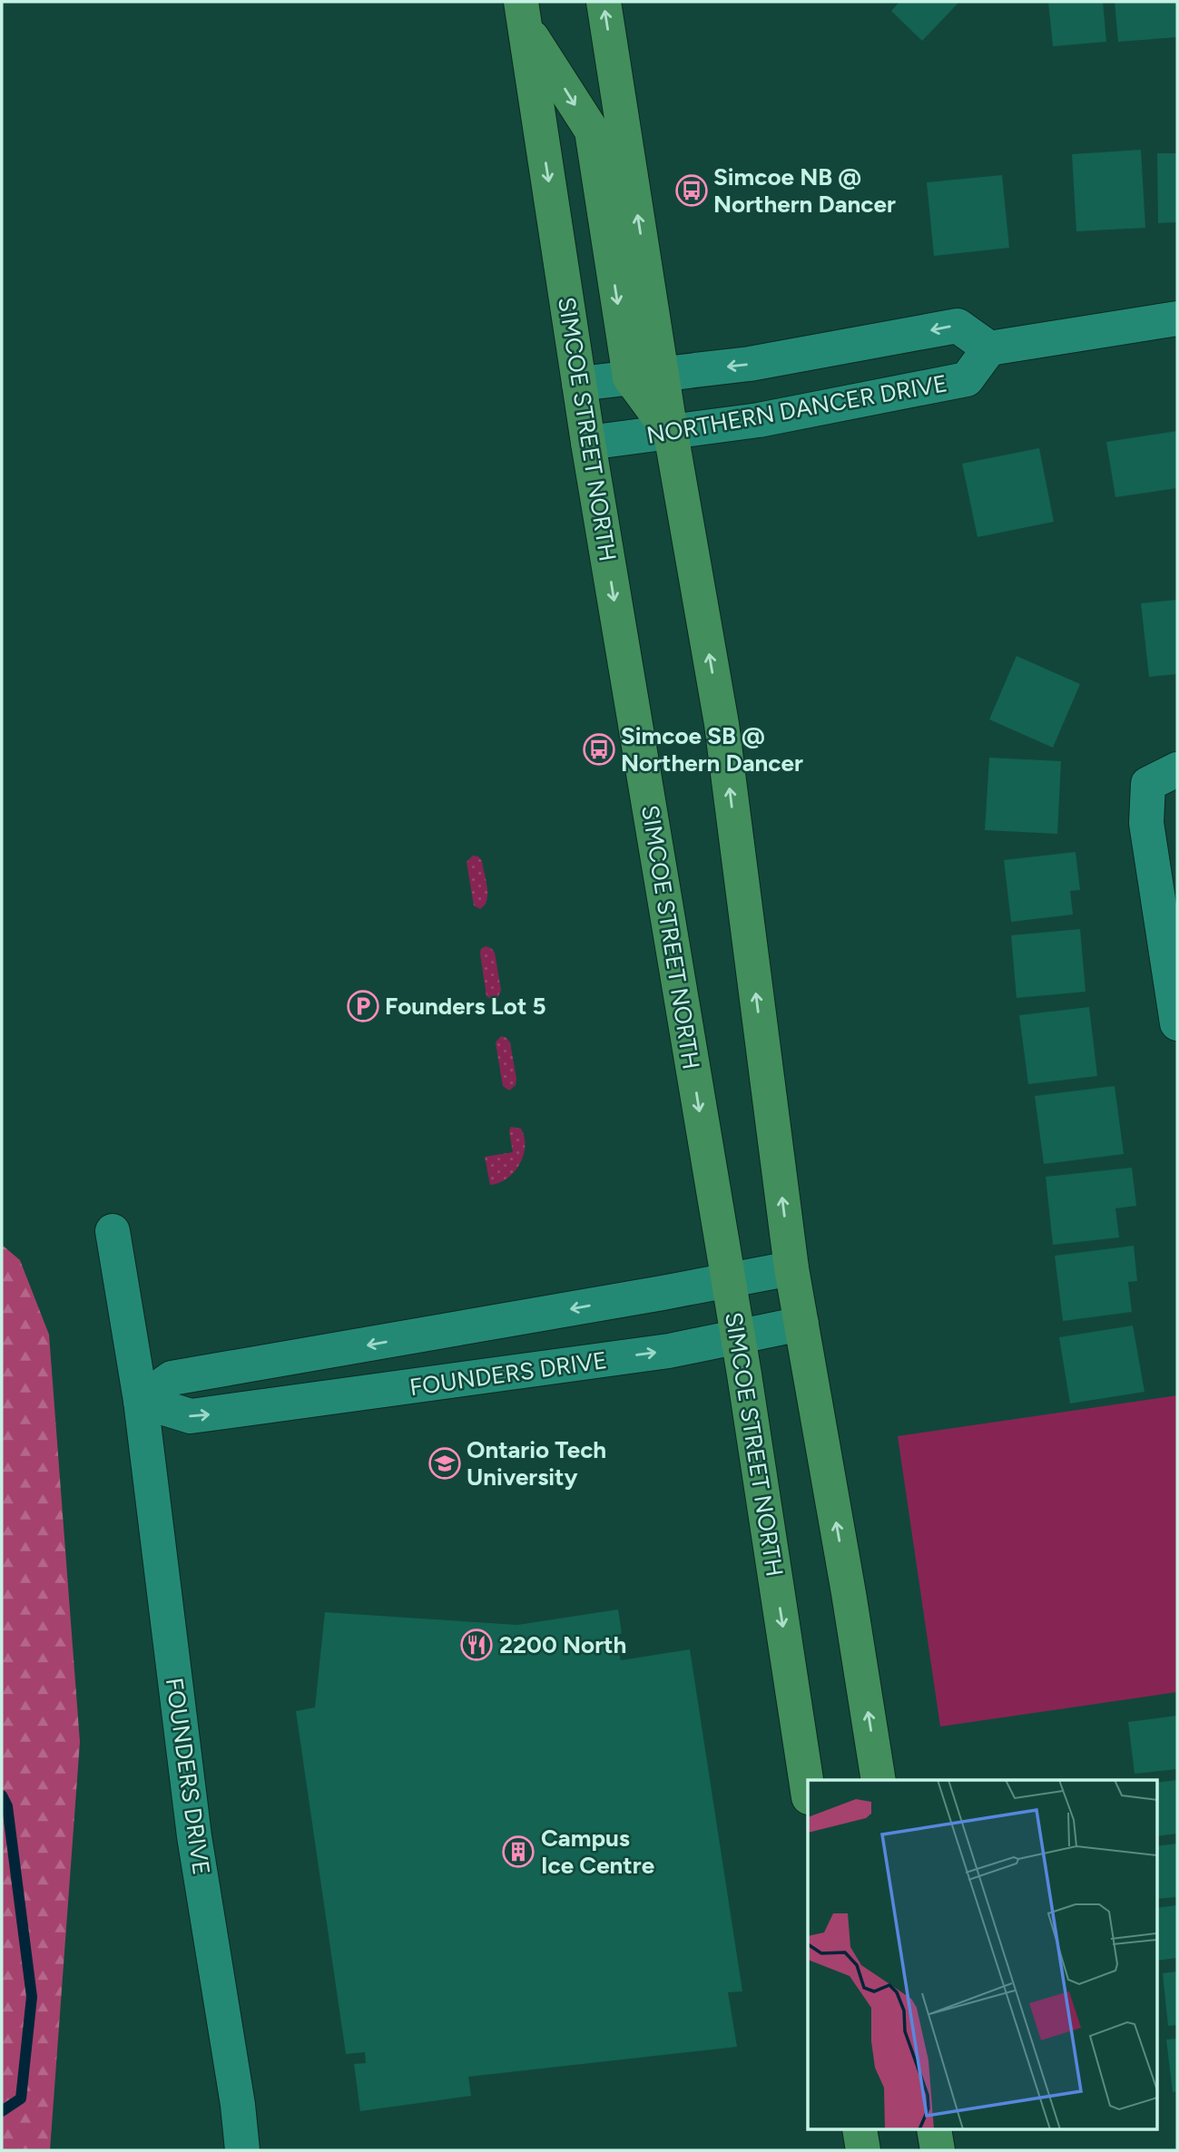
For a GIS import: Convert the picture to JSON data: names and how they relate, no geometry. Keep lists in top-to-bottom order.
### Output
{
  "streets": {
    "main road": ["SIMCOE STREET NORTH"],
    "street": ["NORTHERN DANCER DRIVE", "FOUNDERS DRIVE"]
  },
  "crossings": [
    ["NORTHERN DANCER DRIVE", "SIMCOE STREET NORTH"],
    ["SIMCOE STREET NORTH", "FOUNDERS DRIVE"]
  ],
  "places": {
    "bus stop": ["Simcoe NB @ Northern Dancer", "Simcoe SB @ Northern Dancer"],
    "parking": ["Founders Lot 5"],
    "school or university": ["Ontario Tech University"],
    "restaurant": ["2200 North"],
    "building": ["Campus Ice Centre"]
  }
}
